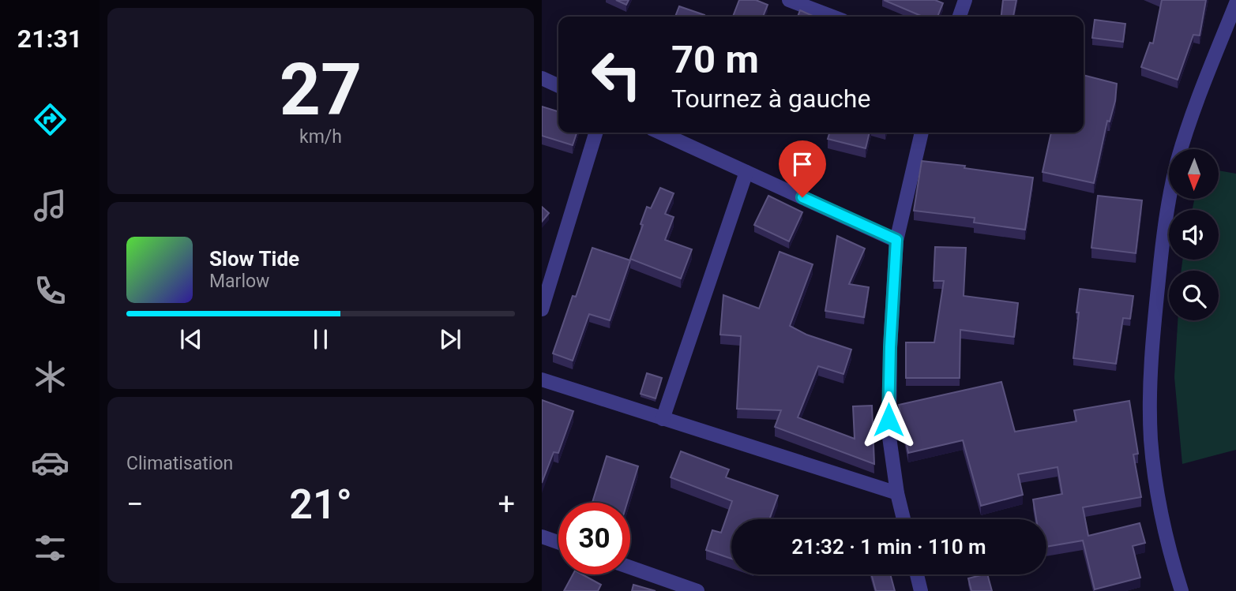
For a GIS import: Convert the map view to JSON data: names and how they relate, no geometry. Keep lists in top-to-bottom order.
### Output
{
  "north": "bottom",
  "page": {
    "tabs": "21:31",
    "tile": [
      ["27", "km/h"],
      "Climatisation"
    ],
    "turn": ["70 m", "Tournez à gauche"],
    "song": ["Slow Tide", "Marlow"],
    "heat": ["−", "21°", "+"],
    "limit": "30",
    "trip": "21:32 · 1 min · 110 m"
  }
}
